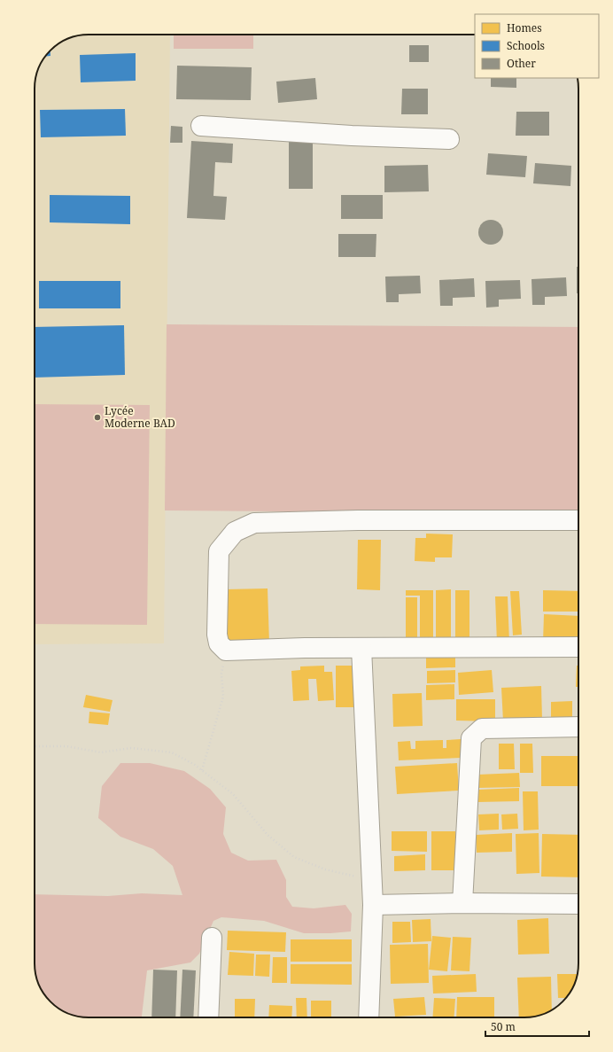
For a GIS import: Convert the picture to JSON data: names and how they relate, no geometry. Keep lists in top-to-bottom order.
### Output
{
  "places": ["Lycée Moderne BAD"],
  "legend": ["Homes", "Schools", "Other"],
  "scale_bar": "50 m"
}
